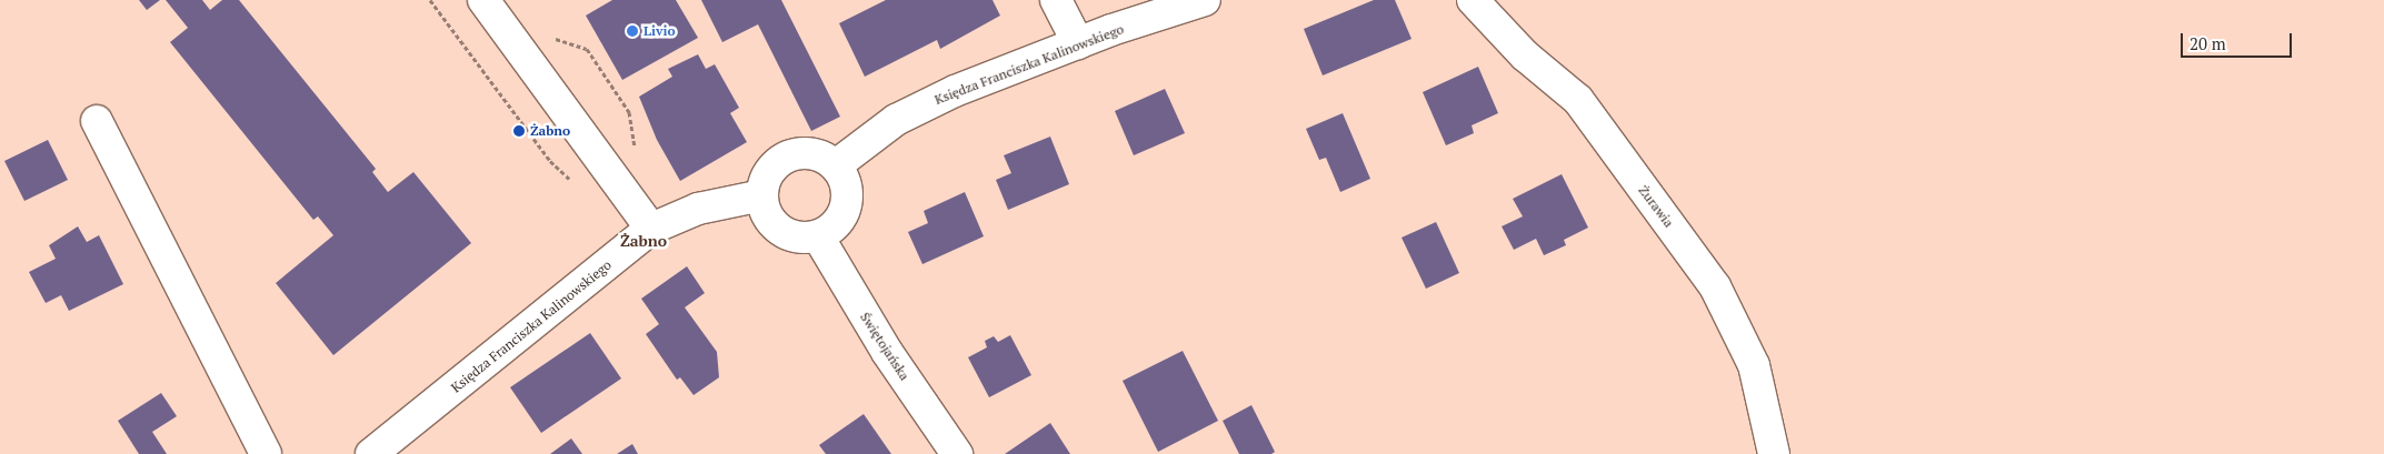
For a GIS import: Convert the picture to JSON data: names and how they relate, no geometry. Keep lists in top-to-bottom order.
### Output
{
  "streets": {
    "street": ["Księdza Franciszka Kalinowskiego", "Żurawia", "Świętojańska"]
  },
  "crossings": [
    ["Księdza Franciszka Kalinowskiego", "Świętojańska"]
  ],
  "districts": ["Żabno"],
  "places": ["Livio", "Żabno"],
  "scale_bar": "20 m"
}
